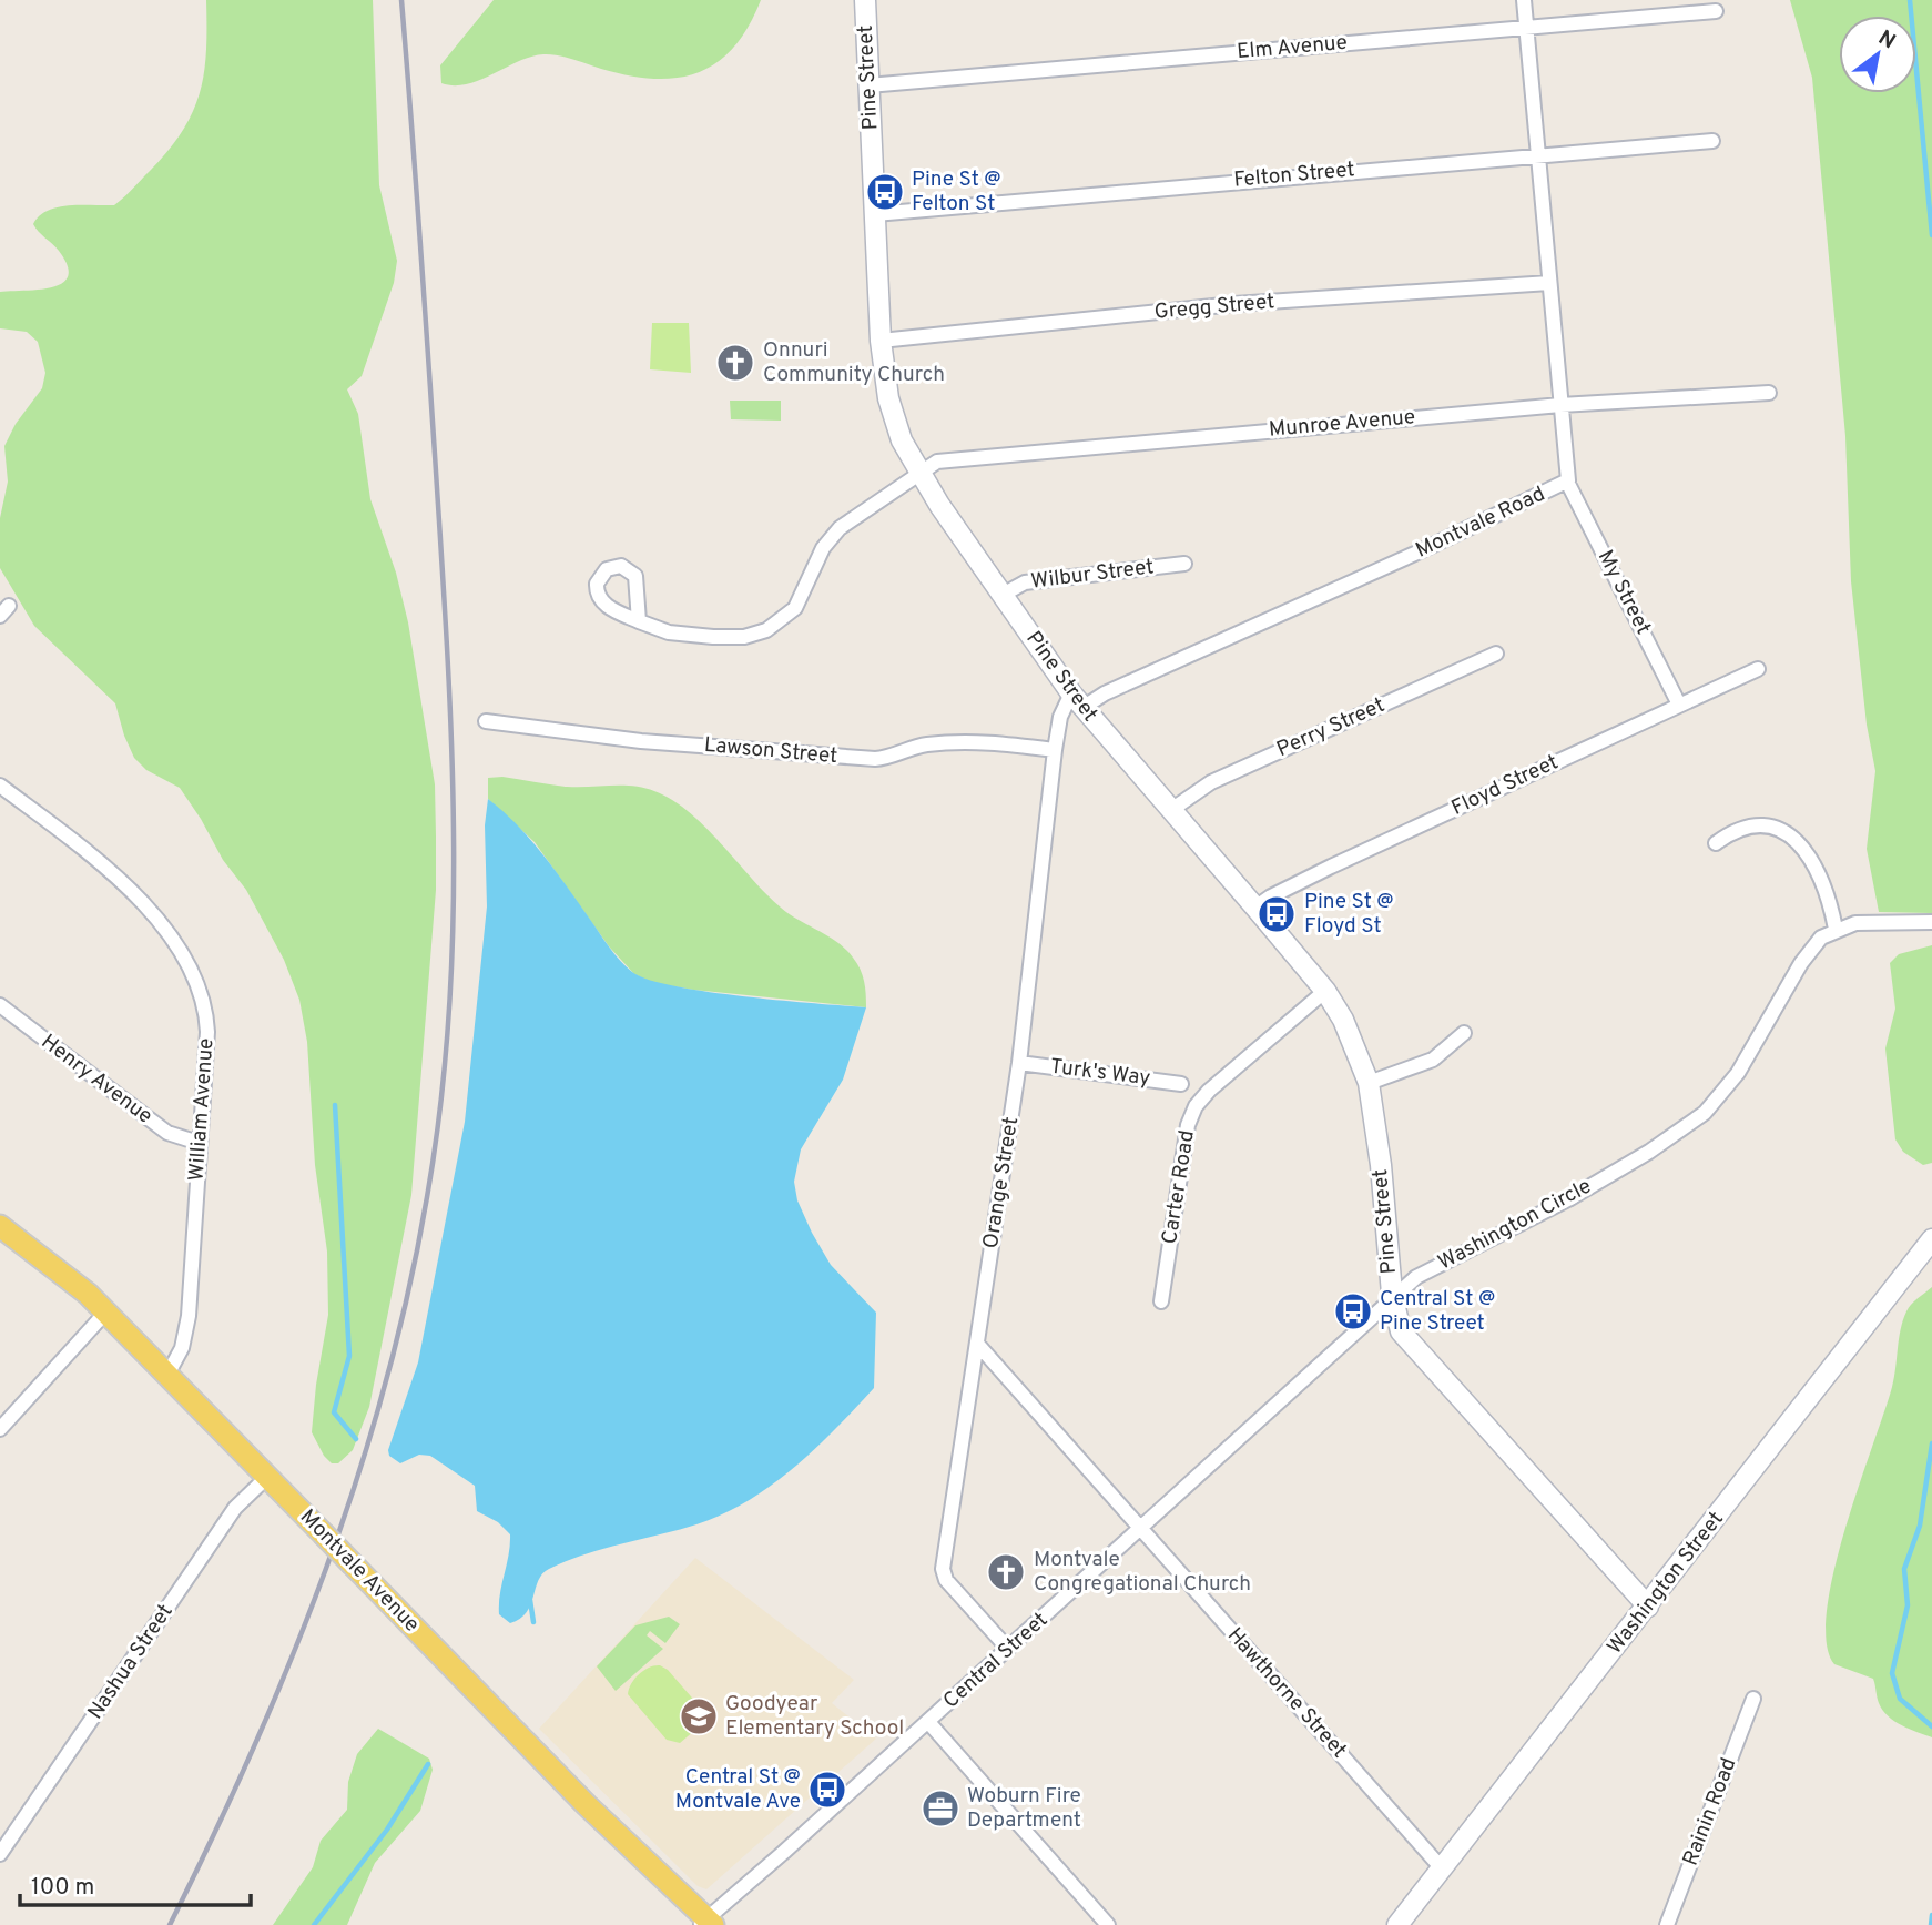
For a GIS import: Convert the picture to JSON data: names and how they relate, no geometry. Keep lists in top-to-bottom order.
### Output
{
  "streets": {
    "main road": ["Montvale Avenue"],
    "street": [
      "Elm Avenue",
      "Pine Street",
      "Felton Street",
      "Gregg Street",
      "Munroe Avenue",
      "Montvale Road",
      "Wilbur Street",
      "My Street",
      "Perry Street",
      "Lawson Street",
      "Floyd Street",
      "Turk's Way",
      "Henry Avenue",
      "William Avenue",
      "Orange Street",
      "Carter Road",
      "Washington Circle",
      "Washington Street",
      "Central Street",
      "Nashua Street",
      "Hawthorne Street",
      "Rainin Road"
    ]
  },
  "crossings": [
    ["Elm Avenue", "Pine Street"],
    ["Elm Avenue", "Montvale Road"],
    ["Pine Street", "Felton Street"],
    ["Pine Street", "Gregg Street"],
    ["Pine Street", "Munroe Avenue"],
    ["Pine Street", "Montvale Road"],
    ["Pine Street", "Wilbur Street"],
    ["Pine Street", "Perry Street"],
    ["Pine Street", "Floyd Street"],
    ["Pine Street", "Orange Street"],
    ["Pine Street", "Carter Road"],
    ["Pine Street", "Washington Circle"],
    ["Pine Street", "Central Street"],
    ["Felton Street", "Montvale Road"],
    ["Gregg Street", "Montvale Road"],
    ["Munroe Avenue", "Montvale Road"],
    ["Montvale Road", "My Street"],
    ["Montvale Road", "Orange Street"],
    ["My Street", "Floyd Street"],
    ["Lawson Street", "Orange Street"],
    ["Turk's Way", "Orange Street"],
    ["Henry Avenue", "William Avenue"],
    ["William Avenue", "Montvale Avenue"],
    ["Orange Street", "Central Street"],
    ["Orange Street", "Hawthorne Street"],
    ["Washington Circle", "Central Street"],
    ["Montvale Avenue", "Central Street"],
    ["Montvale Avenue", "Nashua Street"],
    ["Washington Street", "Hawthorne Street"],
    ["Central Street", "Hawthorne Street"]
  ],
  "places": {
    "bus stop": [
      "Pine St @ Felton St",
      "Pine St @ Floyd St",
      "Central St @ Pine Street",
      "Central St @ Montvale Ave"
    ],
    "church": ["Onnuri Community Church", "Montvale Congregational Church"],
    "school or university": ["Goodyear Elementary School"],
    "office": ["Woburn Fire Department"]
  },
  "scale_bar": "100 m",
  "north": "top right"
}
